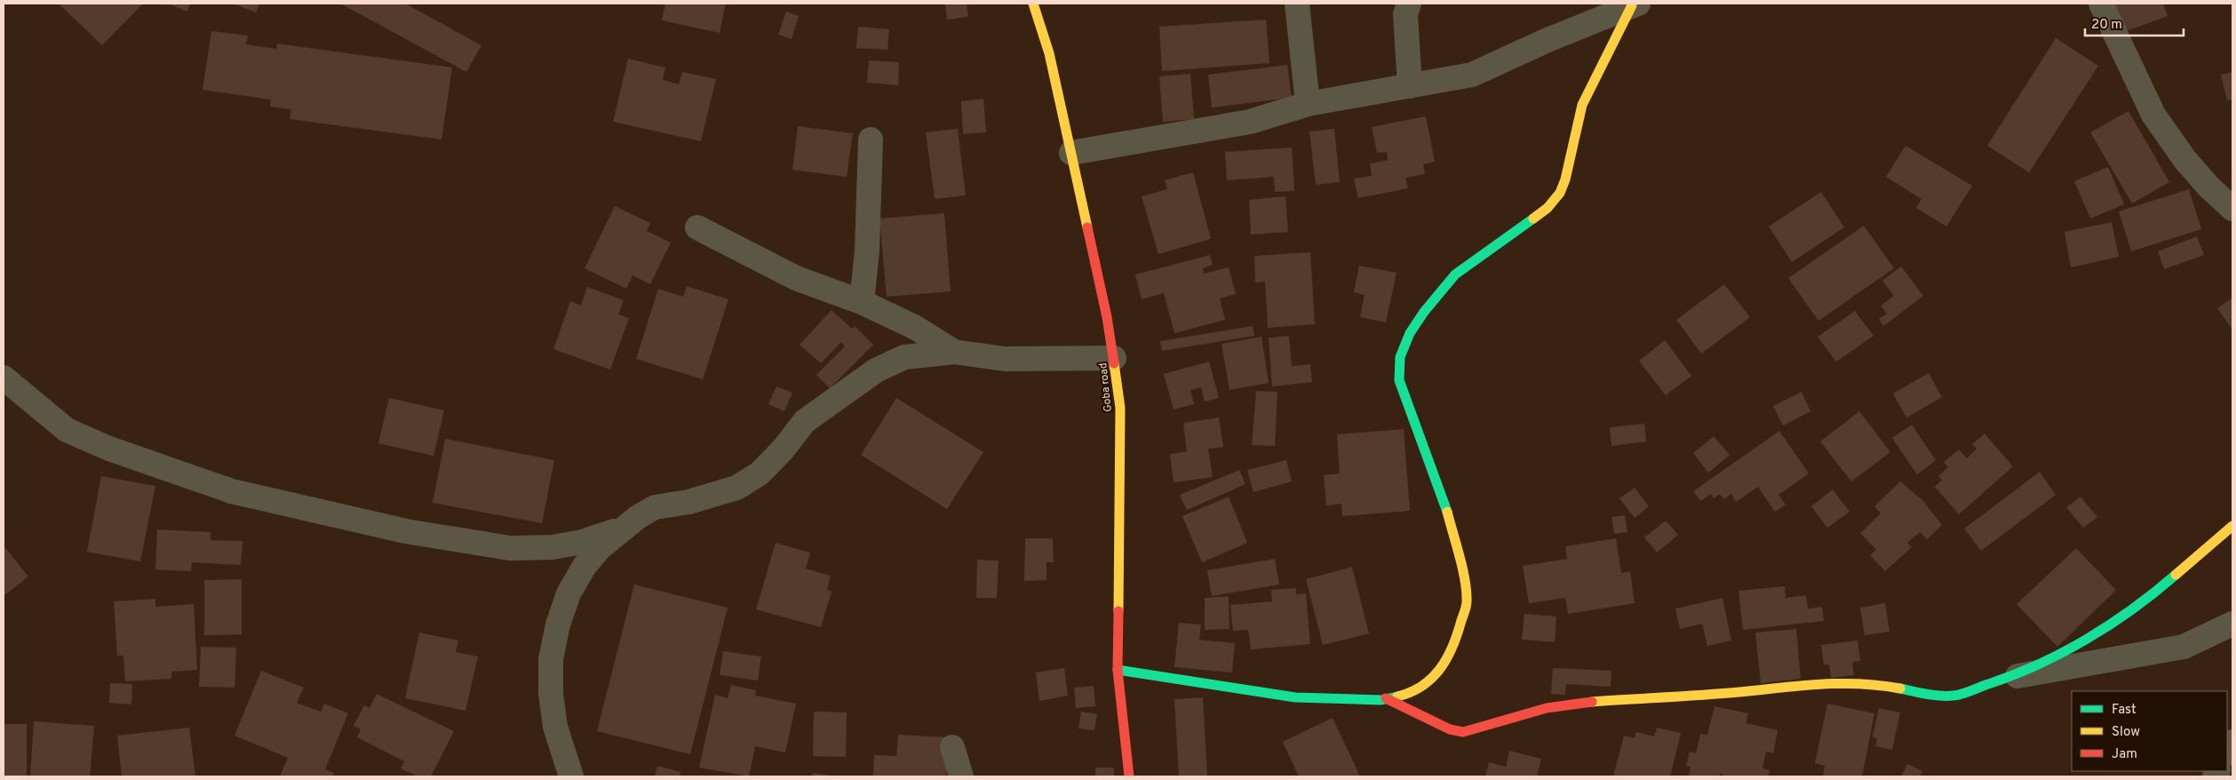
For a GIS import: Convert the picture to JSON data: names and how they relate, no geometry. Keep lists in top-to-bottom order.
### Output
{
  "streets": {
    "street": ["Goba road"]
  },
  "legend": ["Fast", "Slow", "Jam"],
  "scale_bar": "20 m"
}
